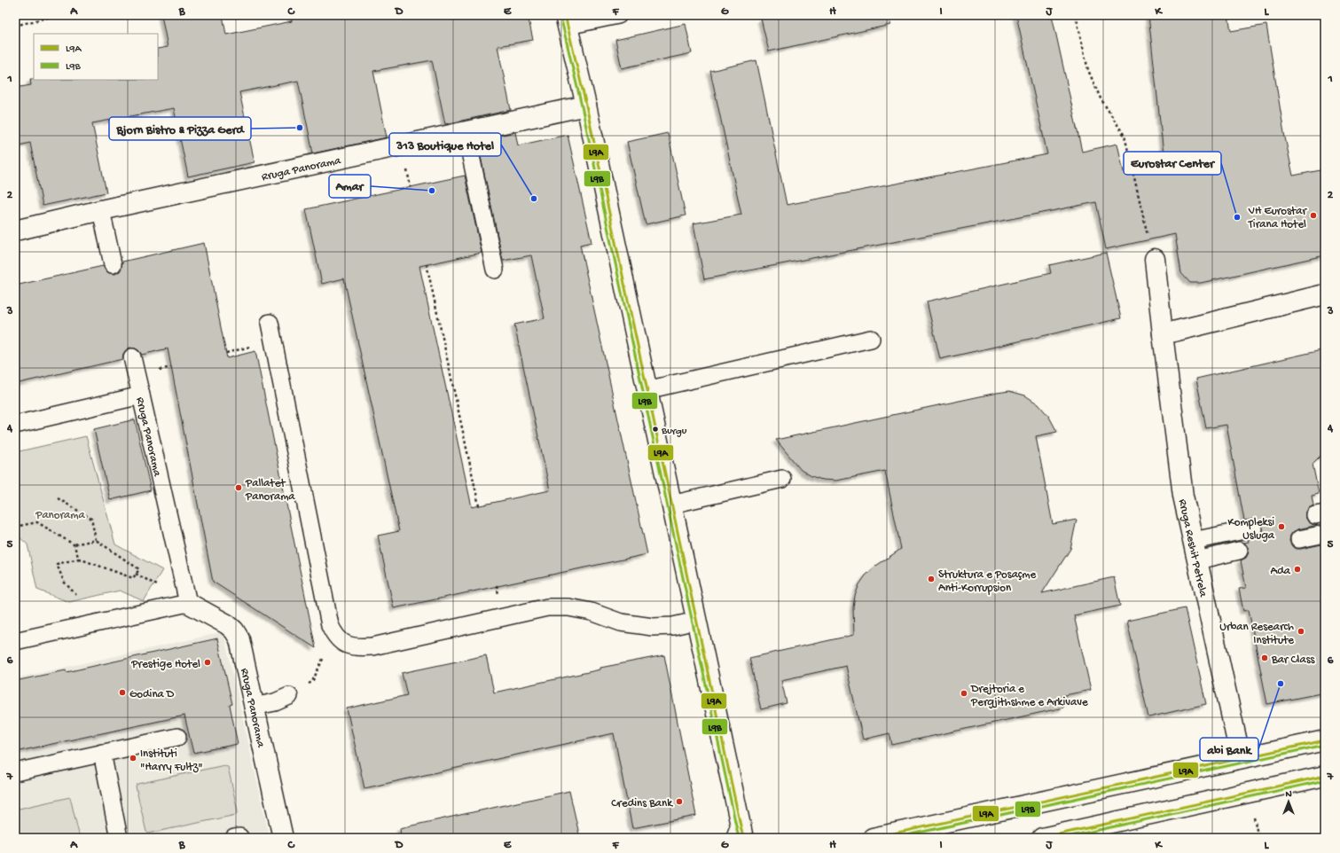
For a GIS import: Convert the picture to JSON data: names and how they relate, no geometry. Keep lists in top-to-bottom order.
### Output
{
  "streets": {
    "street": ["Rruga Panorama", "Rruga Reshit Petrela"]
  },
  "parks": ["Panorama"],
  "places": [
    "Bjorn Bistro & Pizza Gerd",
    "Amar",
    "313 Boutique Hotel",
    "VH Eurostar Tirana Hotel",
    "Eurostar Center",
    "Burgu",
    "Pallatet Panorama",
    "Kompleksi Usluga",
    "Ada",
    "Struktura e Posaçme Anti-Korrupsion",
    "Urban Research Institute",
    "Bar Class",
    "Prestige Hotel",
    "abi Bank",
    "Godina D",
    "Drejtoria e Pergjithshme e Arkivave",
    "Instituti \"Harry Fultz\"",
    "Credins Bank"
  ],
  "lines": ["transit line L9A", "transit line L9B"],
  "legend": ["L9A", "L9B"],
  "north": "top",
  "grid": {
    "columns": [
      "A",
      "B",
      "C",
      "D",
      "E",
      "F",
      "G",
      "H",
      "I",
      "J",
      "K",
      "L"
    ],
    "rows": [
      "1",
      "2",
      "3",
      "4",
      "5",
      "6",
      "7"
    ]
  }
}
